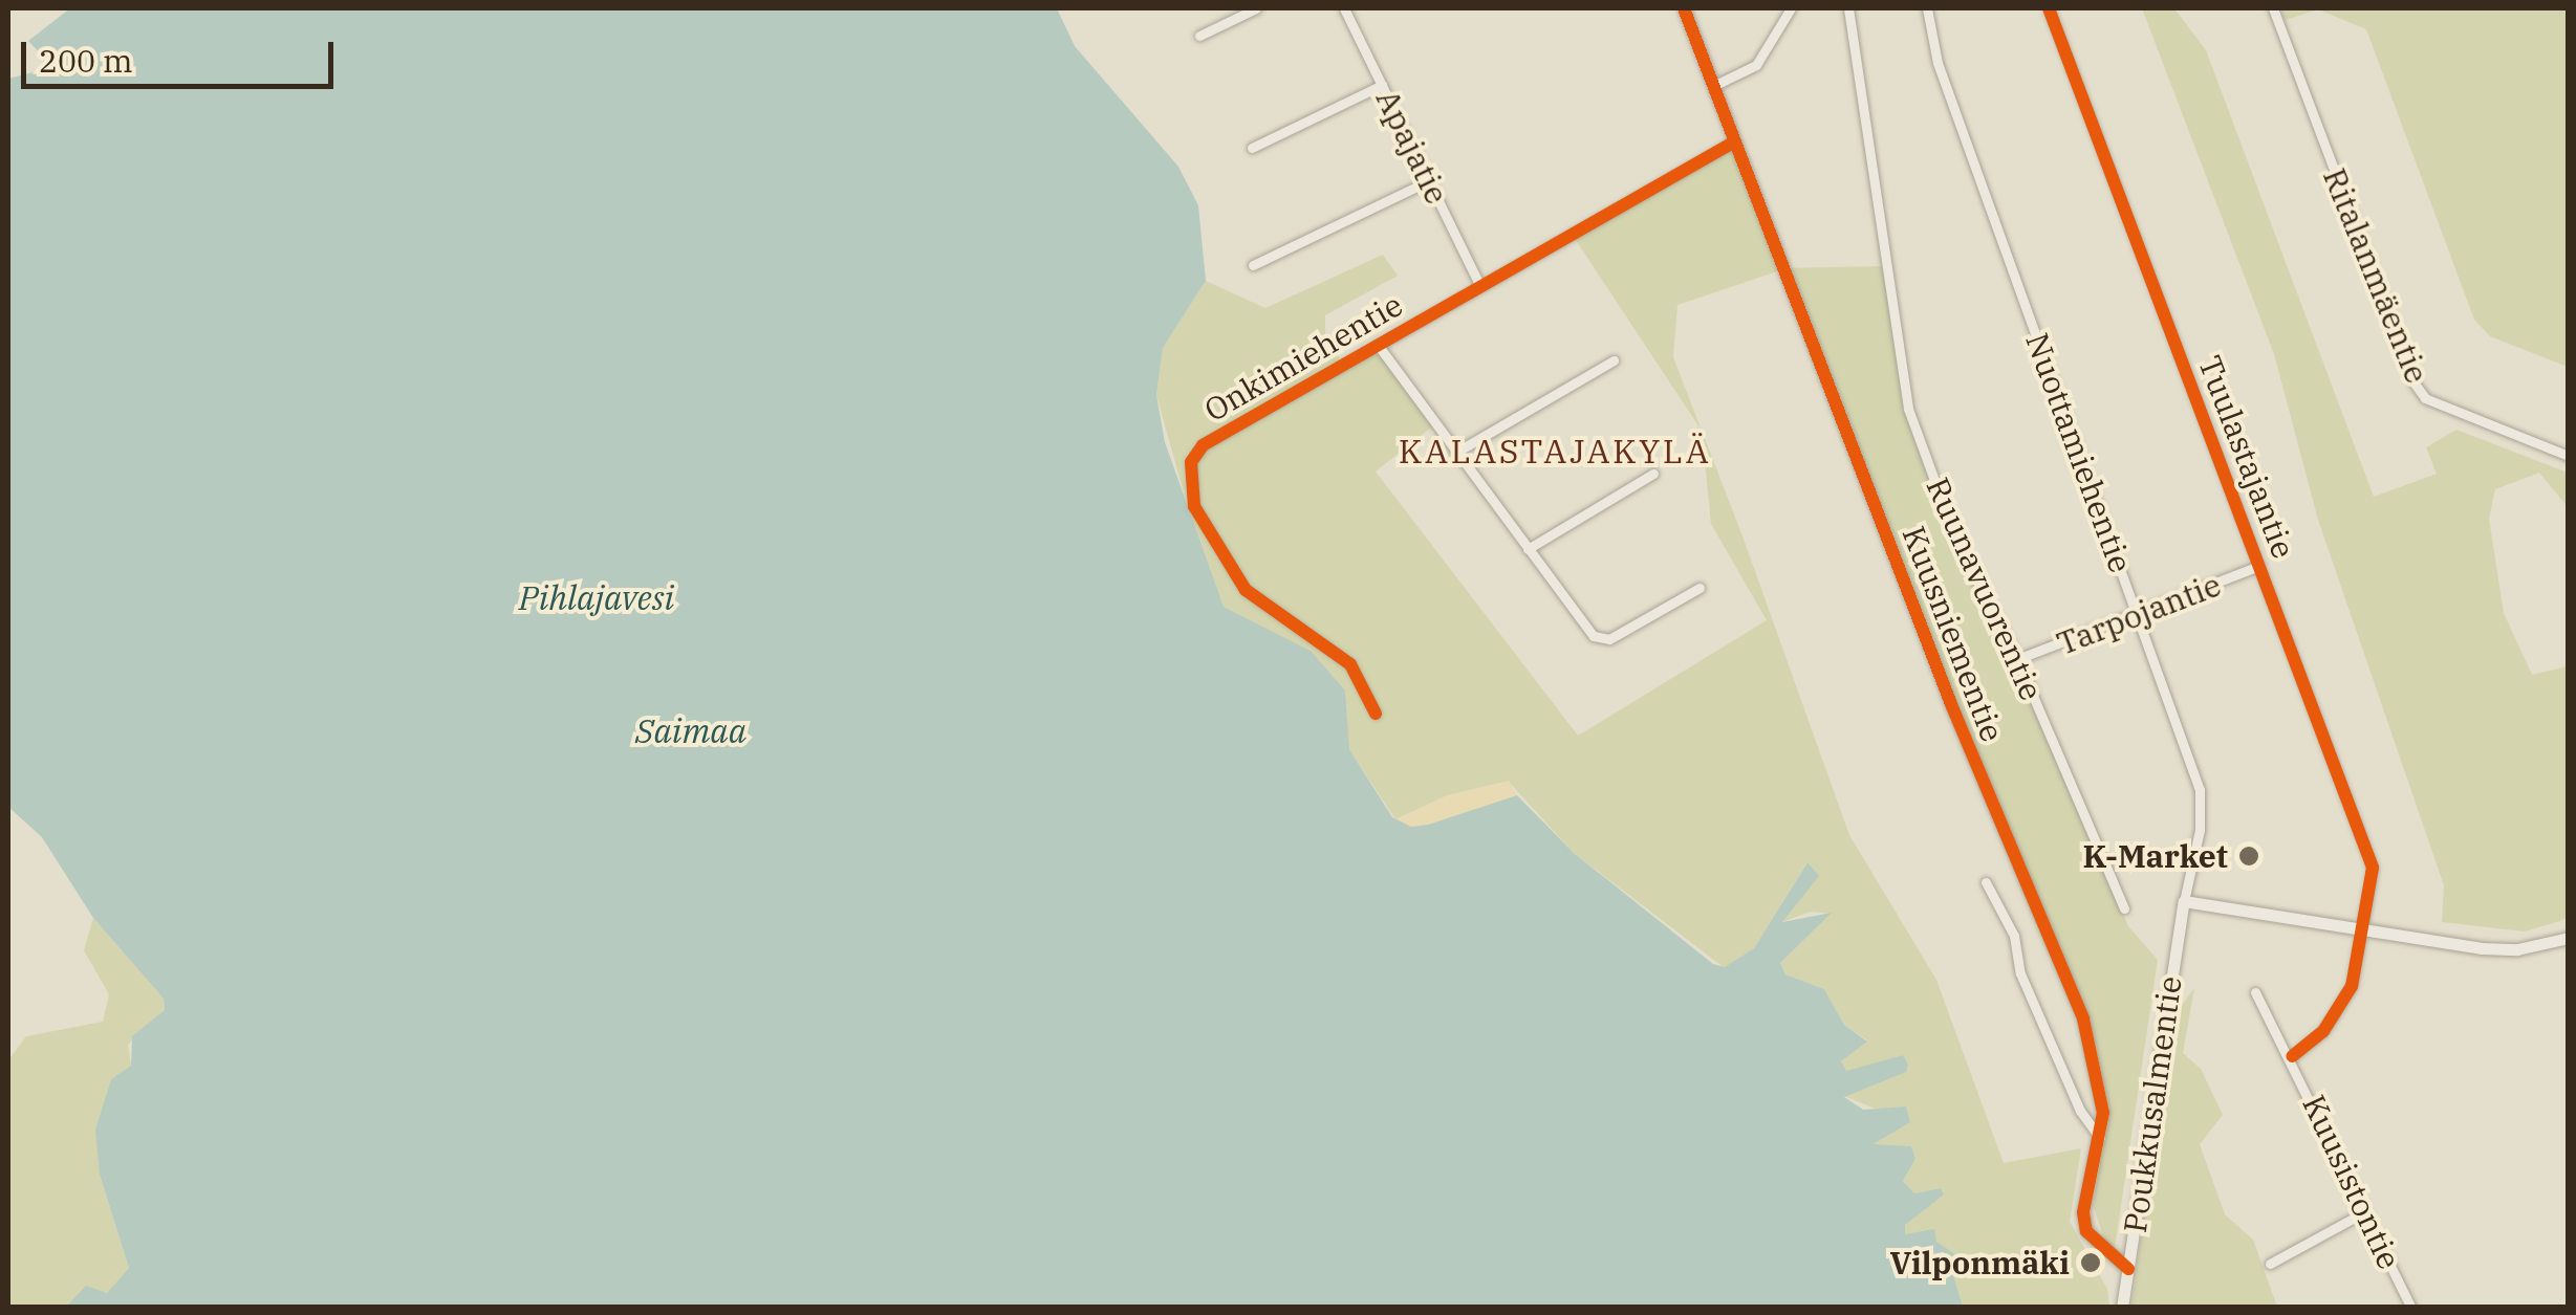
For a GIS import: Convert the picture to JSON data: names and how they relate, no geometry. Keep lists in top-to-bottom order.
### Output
{
  "streets": {
    "street": [
      "Apajatie",
      "Ritalanmäentie",
      "Onkimiehentie",
      "Nuottamiehentie",
      "Tuulastajantie",
      "Ruunavuorentie",
      "Tarpojantie",
      "Kuusniementie",
      "Poukkusalmentie",
      "Kuusistontie"
    ]
  },
  "crossings": [
    ["Apajatie", "Onkimiehentie"],
    ["Onkimiehentie", "Kuusniementie"],
    ["Nuottamiehentie", "Tarpojantie"],
    ["Nuottamiehentie", "Poukkusalmentie"],
    ["Tuulastajantie", "Tarpojantie"],
    ["Tuulastajantie", "Kuusistontie"],
    ["Ruunavuorentie", "Tarpojantie"],
    ["Kuusniementie", "Poukkusalmentie"]
  ],
  "districts": ["KALASTAJAKYLÄ"],
  "water": ["Pihlajavesi", "Saimaa"],
  "places": ["K-Market", "Vilponmäki"],
  "scale_bar": "200 m"
}
